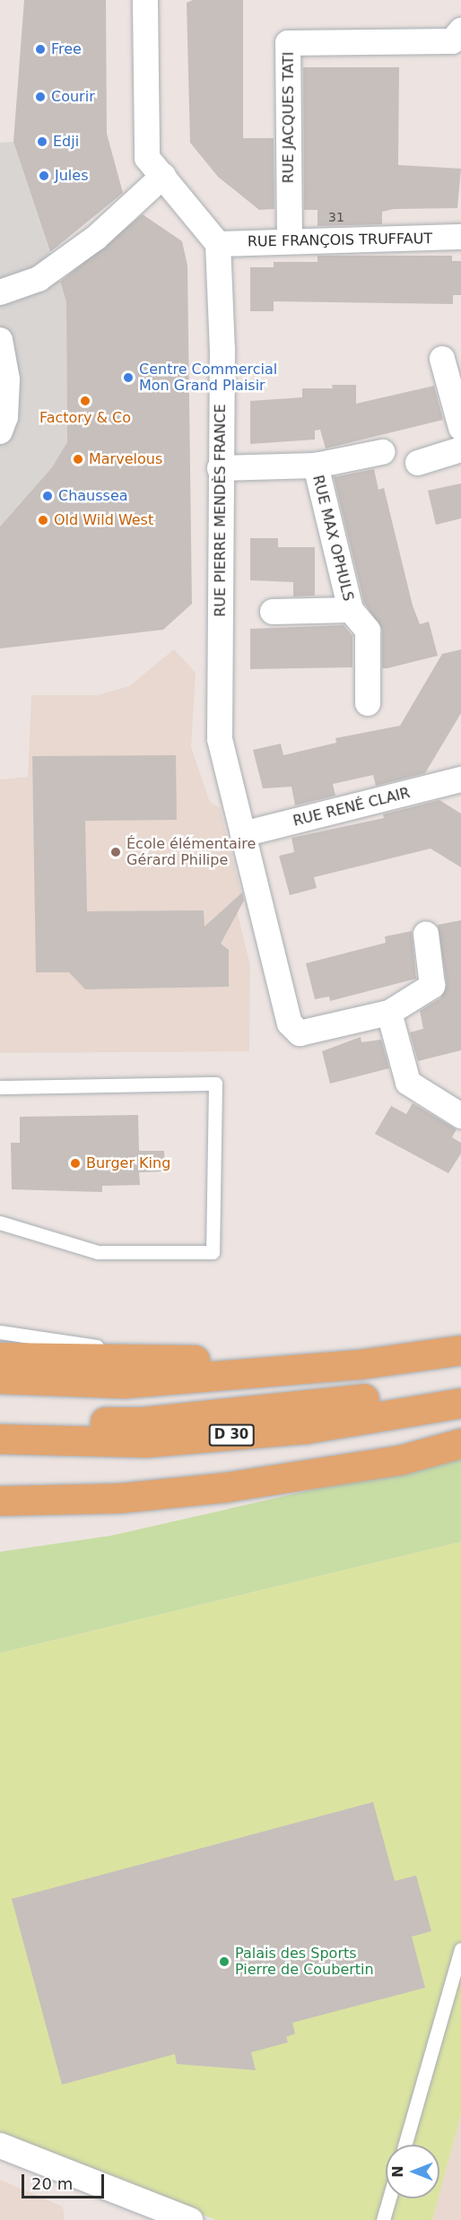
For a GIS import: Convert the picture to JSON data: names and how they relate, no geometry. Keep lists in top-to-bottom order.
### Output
{
  "streets": {
    "main road": ["D 30"],
    "street": [
      "RUE JACQUES TATI",
      "RUE FRANÇOIS TRUFFAUT",
      "RUE PIERRE MENDÈS FRANCE",
      "RUE MAX OPHULS",
      "RUE RENÉ CLAIR"
    ]
  },
  "crossings": [
    ["RUE JACQUES TATI", "RUE FRANÇOIS TRUFFAUT"],
    ["RUE FRANÇOIS TRUFFAUT", "RUE PIERRE MENDÈS FRANCE"],
    ["RUE PIERRE MENDÈS FRANCE", "RUE MAX OPHULS"],
    ["RUE PIERRE MENDÈS FRANCE", "RUE RENÉ CLAIR"]
  ],
  "places": [
    "Free",
    "Courir",
    "Edji",
    "Jules",
    "Centre Commercial Mon Grand Plaisir",
    "Factory & Co",
    "Marvelous",
    "Chaussea",
    "Old Wild West",
    "École élémentaire Gérard Philipe",
    "Burger King",
    "Palais des Sports Pierre de Coubertin"
  ],
  "house_numbers": ["31"],
  "scale_bar": "20 m",
  "north": "left"
}
